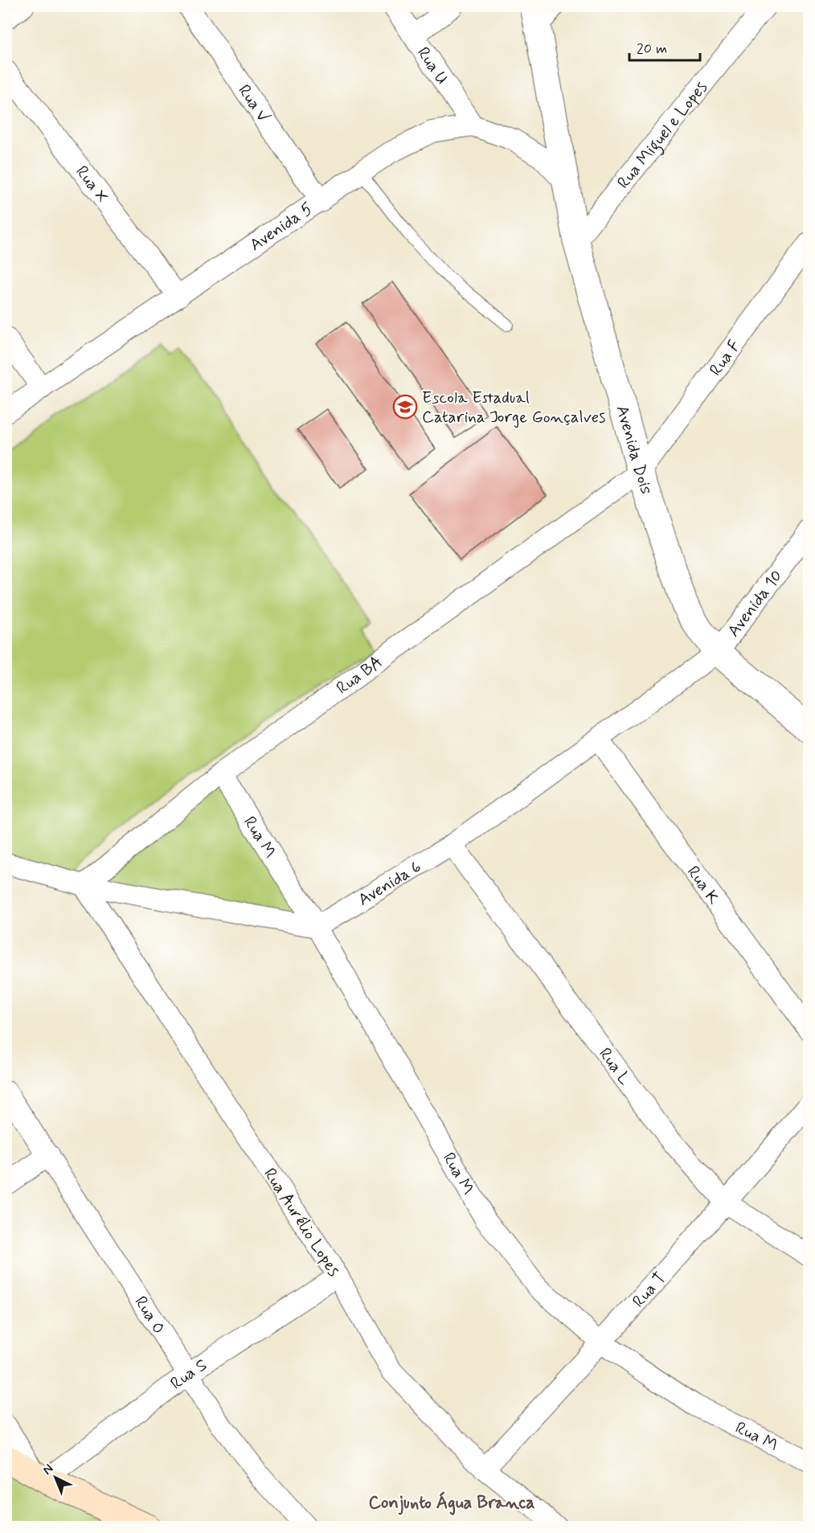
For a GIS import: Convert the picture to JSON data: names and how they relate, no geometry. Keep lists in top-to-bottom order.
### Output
{
  "streets": {
    "street": [
      "Rua U",
      "Rua V",
      "Rua Miguel e Lopes",
      "Rua X",
      "Avenida 5",
      "Rua F",
      "Avenida Dois",
      "Avenida 10",
      "Rua BA",
      "Rua M",
      "Avenida 6",
      "Rua K",
      "Rua L",
      "Rua Aurélio Lopes",
      "Rua T",
      "Rua O",
      "Rua S"
    ]
  },
  "crossings": [
    ["Rua U", "Avenida 5"],
    ["Rua V", "Avenida 5"],
    ["Rua Miguel e Lopes", "Avenida Dois"],
    ["Rua X", "Avenida 5"],
    ["Avenida 5", "Avenida Dois"],
    ["Rua F", "Avenida Dois"],
    ["Rua F", "Rua BA"],
    ["Avenida Dois", "Avenida 10"],
    ["Avenida Dois", "Rua BA"],
    ["Avenida Dois", "Avenida 6"],
    ["Avenida 10", "Avenida 6"],
    ["Rua BA", "Rua M"],
    ["Rua BA", "Rua Aurélio Lopes"],
    ["Rua M", "Avenida 6"],
    ["Rua M", "Rua T"],
    ["Avenida 6", "Rua K"],
    ["Avenida 6", "Rua L"],
    ["Rua L", "Rua T"],
    ["Rua Aurélio Lopes", "Rua T"],
    ["Rua Aurélio Lopes", "Rua S"],
    ["Rua O", "Rua S"]
  ],
  "districts": ["Conjunto Água Branca"],
  "places": {
    "school or university": ["Escola Estadual Catarina Jorge Gonçalves"]
  },
  "scale_bar": "20 m",
  "north": "top left"
}
